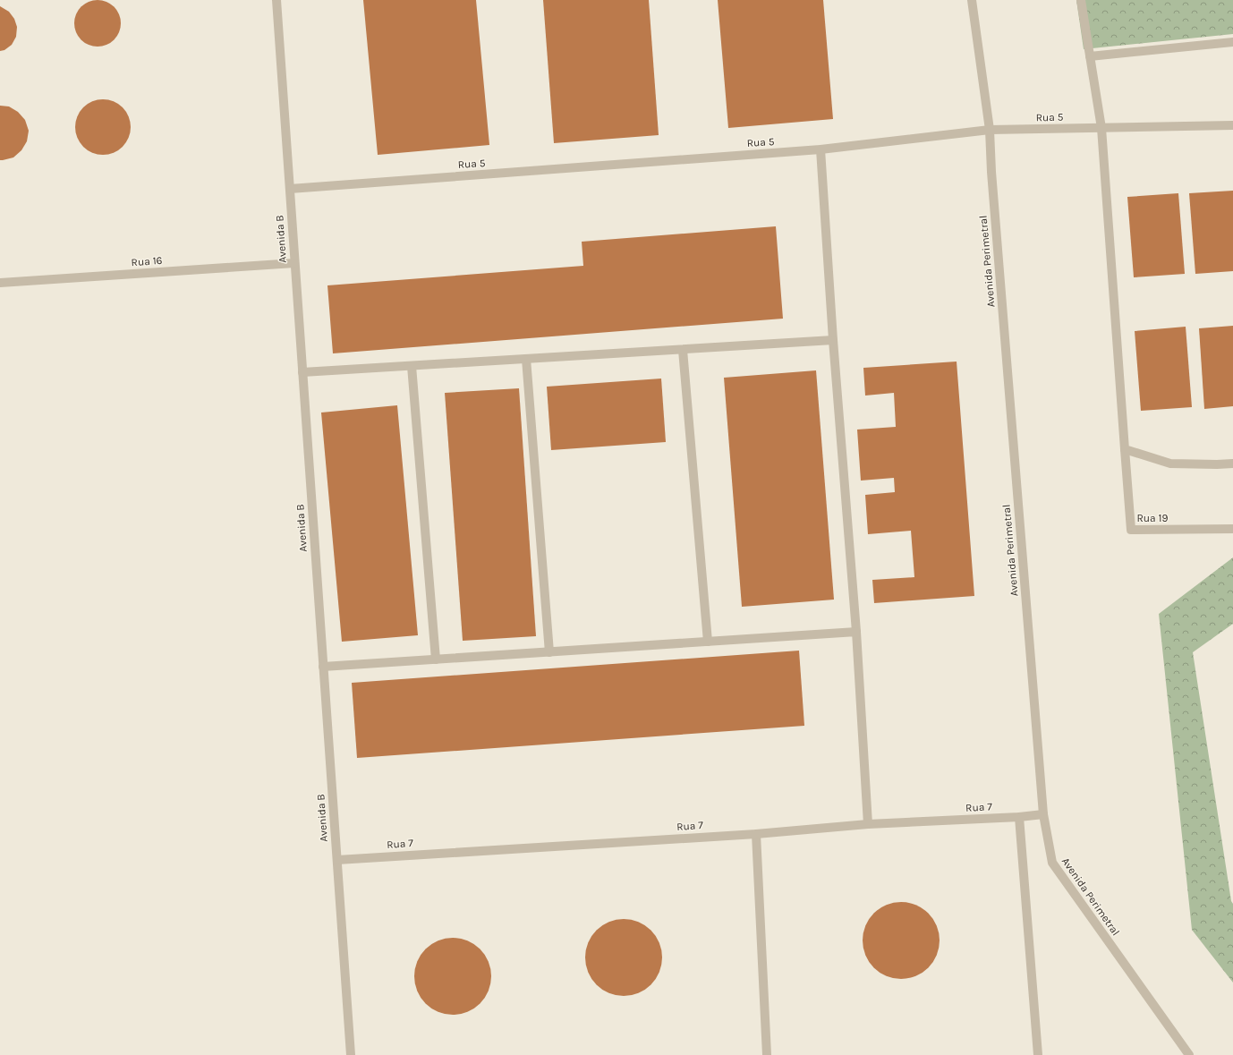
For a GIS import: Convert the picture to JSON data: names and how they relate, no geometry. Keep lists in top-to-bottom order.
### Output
{
  "streets": {
    "lane": [
      "Rua 5",
      "Avenida B",
      "Rua 16",
      "Avenida Perimetral",
      "Rua 19",
      "Rua 7"
    ]
  },
  "crossings": [
    ["Rua 5", "Avenida B"],
    ["Rua 5", "Avenida Perimetral"],
    ["Avenida B", "Rua 16"],
    ["Avenida B", "Rua 7"],
    ["Avenida Perimetral", "Rua 7"]
  ]
}
